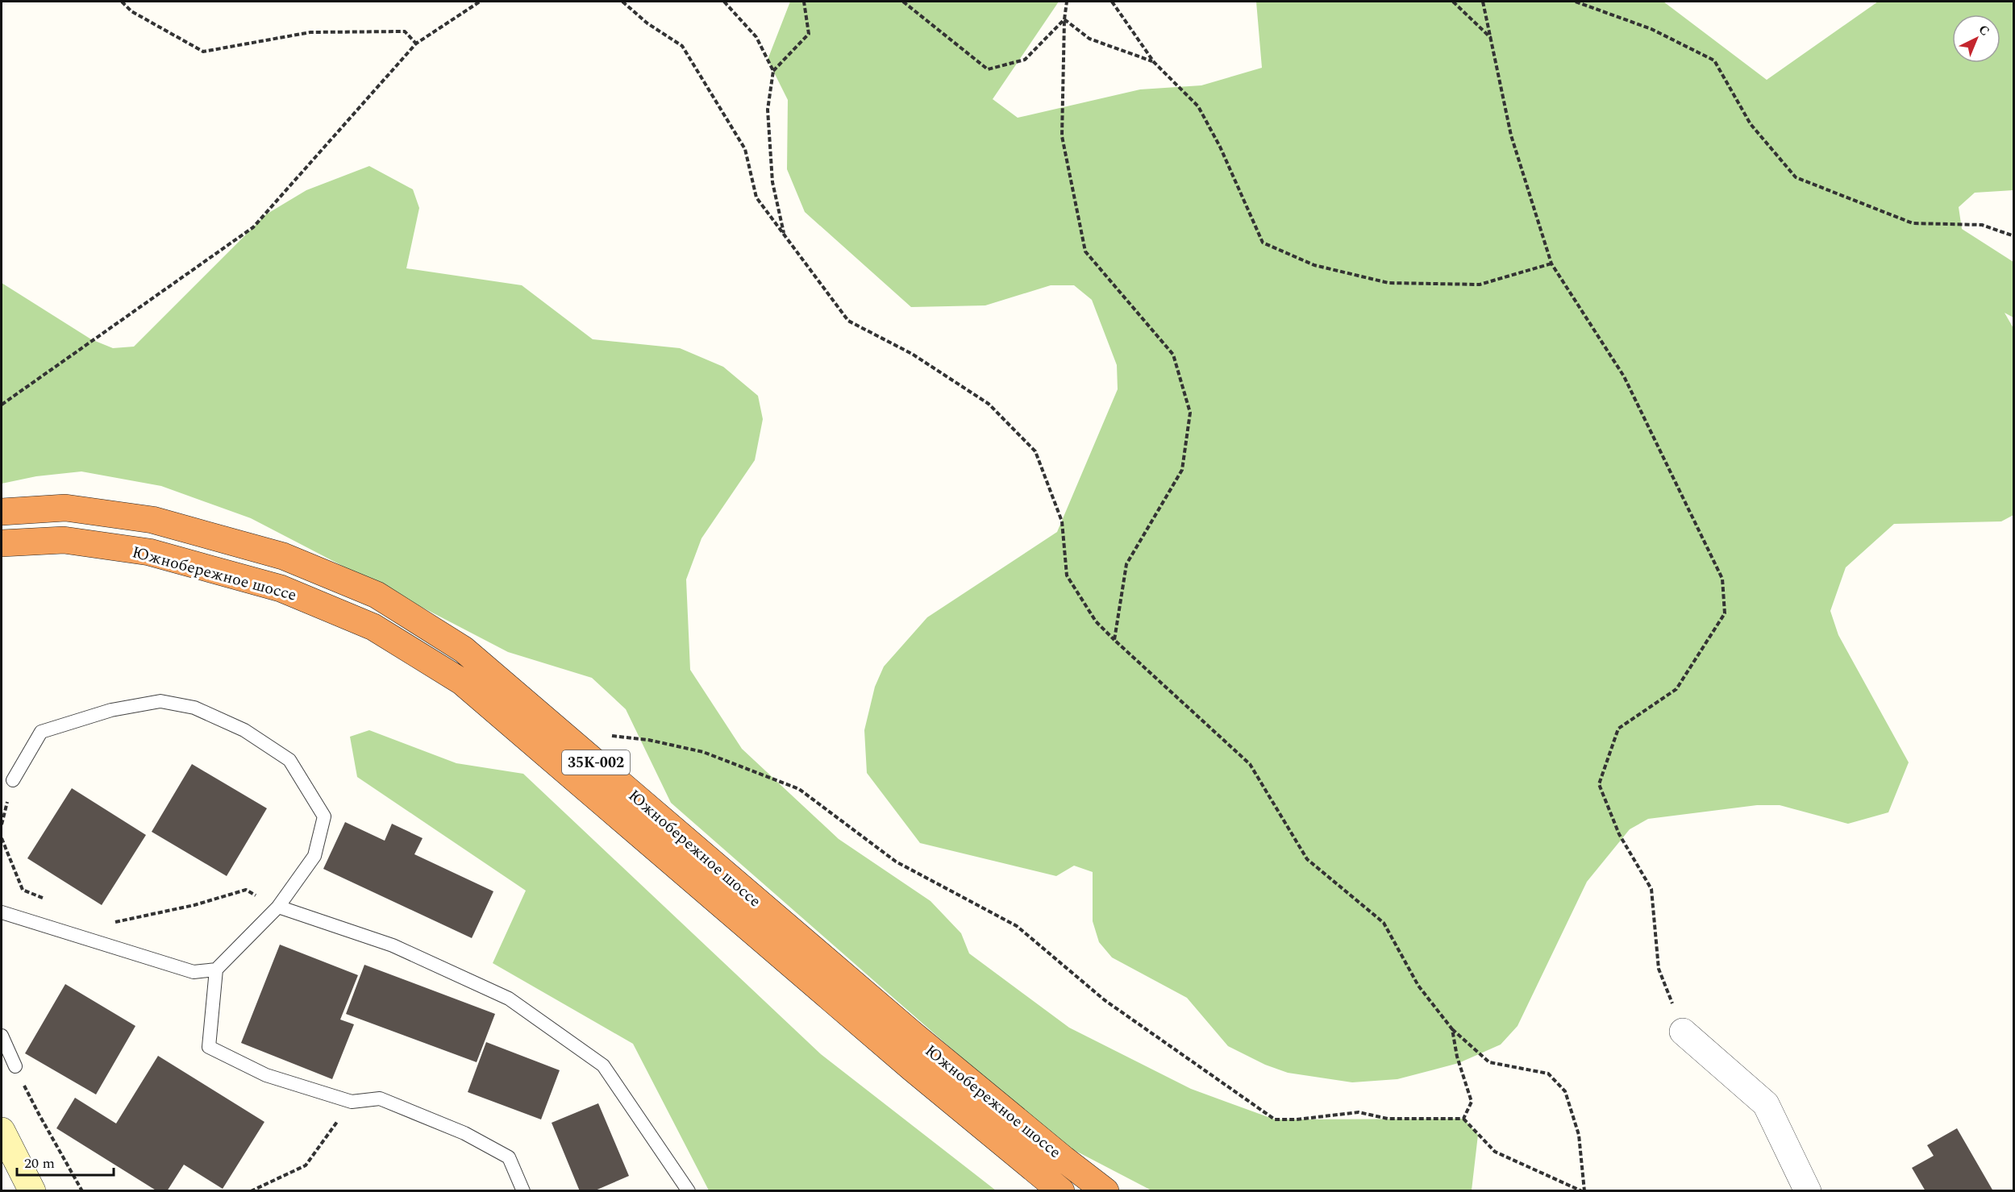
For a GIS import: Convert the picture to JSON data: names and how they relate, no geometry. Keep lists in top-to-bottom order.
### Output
{
  "streets": {
    "highway": ["Южнобережное шоссе", "35К-002"]
  },
  "scale_bar": "20 m",
  "north": "top right"
}
